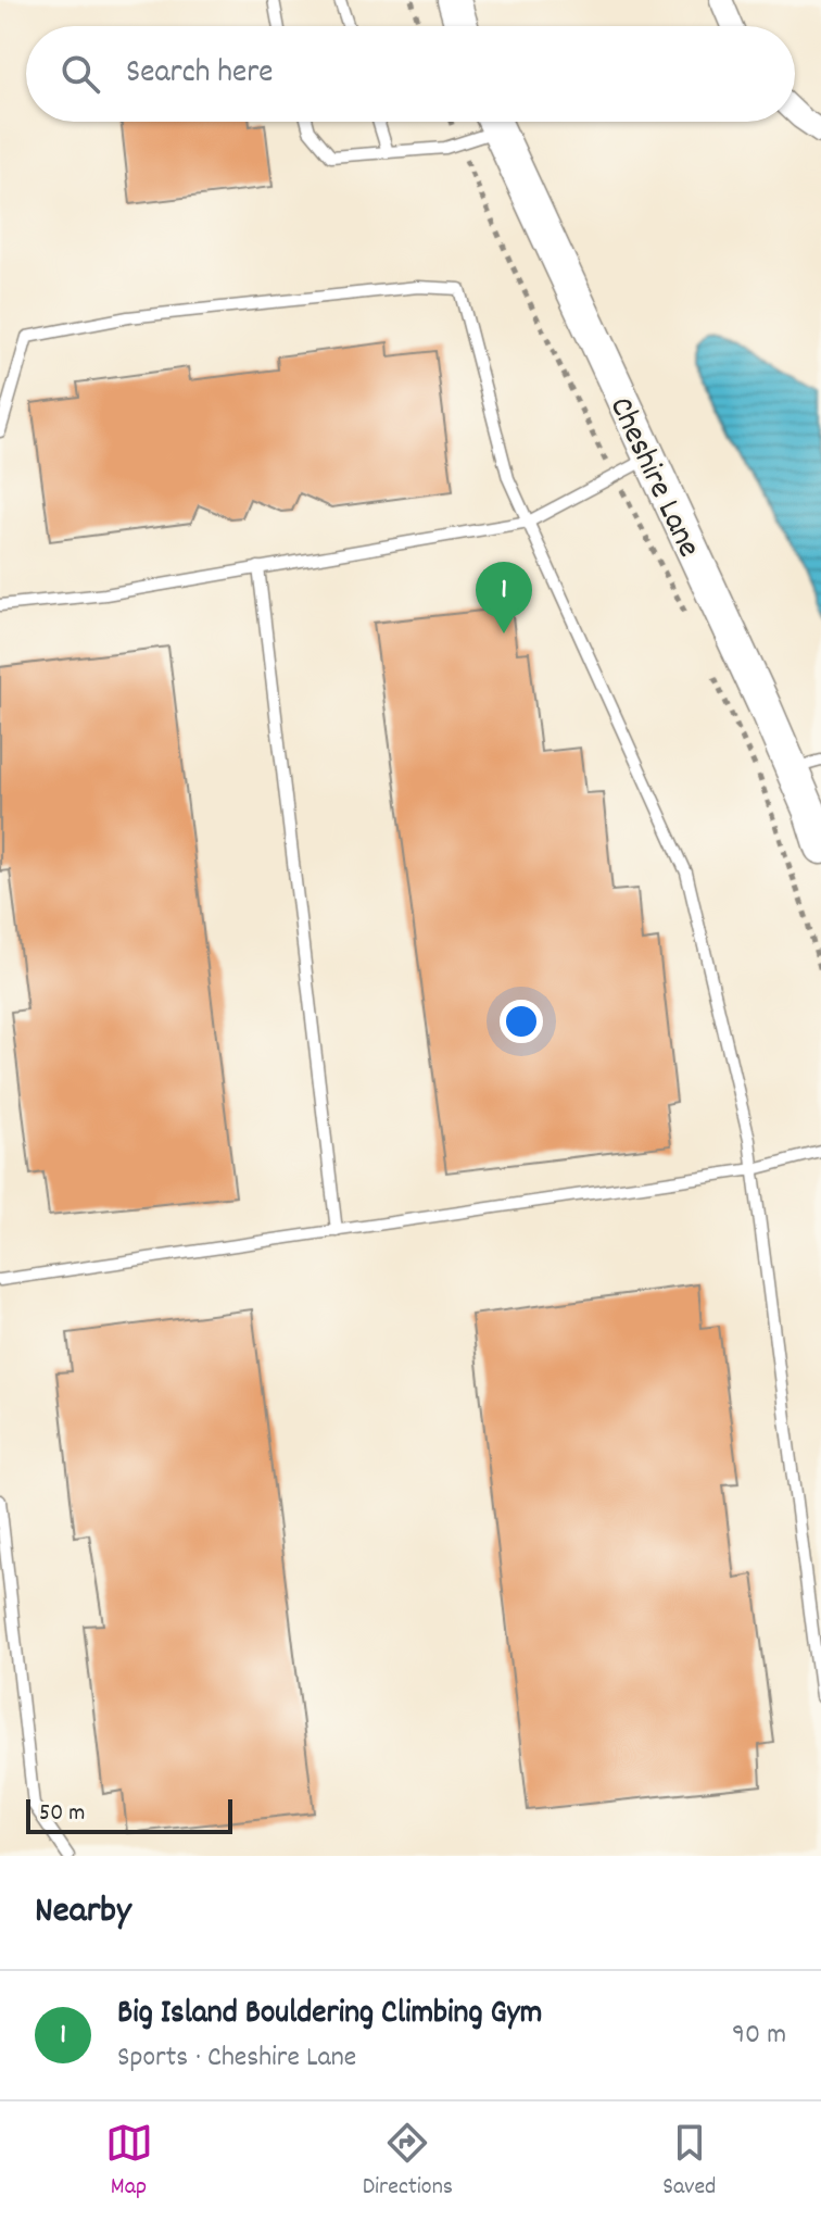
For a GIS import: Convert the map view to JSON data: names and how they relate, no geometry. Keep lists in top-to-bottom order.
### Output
{
  "streets": {
    "street": ["Cheshire Lane"]
  },
  "scale_bar": "50 m",
  "page": {
    "search": "Search here",
    "pins": "1",
    "scale": "50 m",
    "heading": "Nearby",
    "list": [
      {
        "mark": "1",
        "name": "Big Island Bouldering Climbing Gym",
        "note": "Sports · Cheshire Lane",
        "value": "90 m"
      }
    ],
    "nav": ["Map", "Directions", "Saved"]
  }
}
